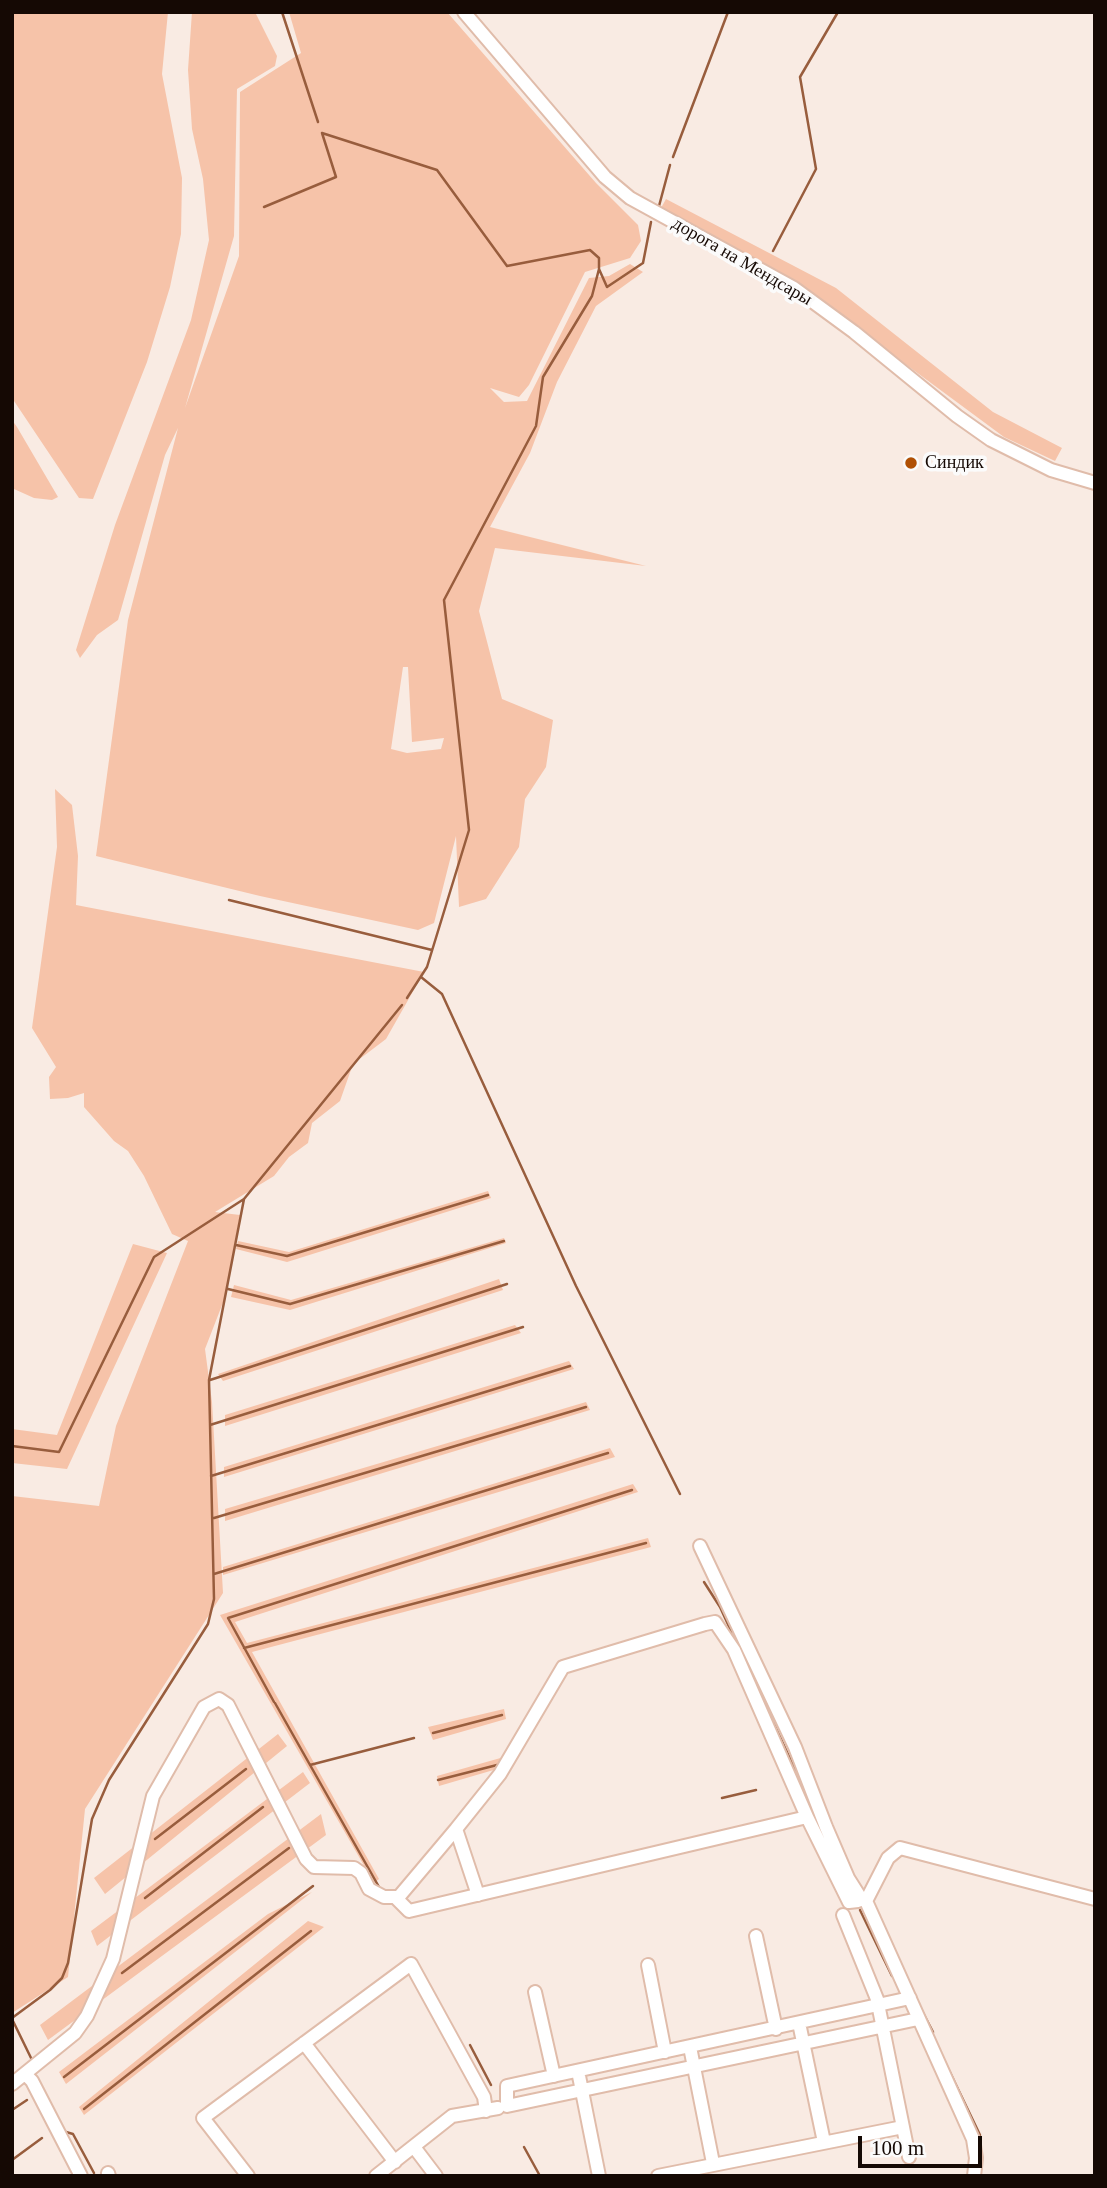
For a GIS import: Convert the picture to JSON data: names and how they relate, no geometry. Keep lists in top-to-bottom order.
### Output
{
  "streets": {
    "street": ["дорога на Мендсары"]
  },
  "places": ["Синдик"],
  "scale_bar": "100 m"
}
